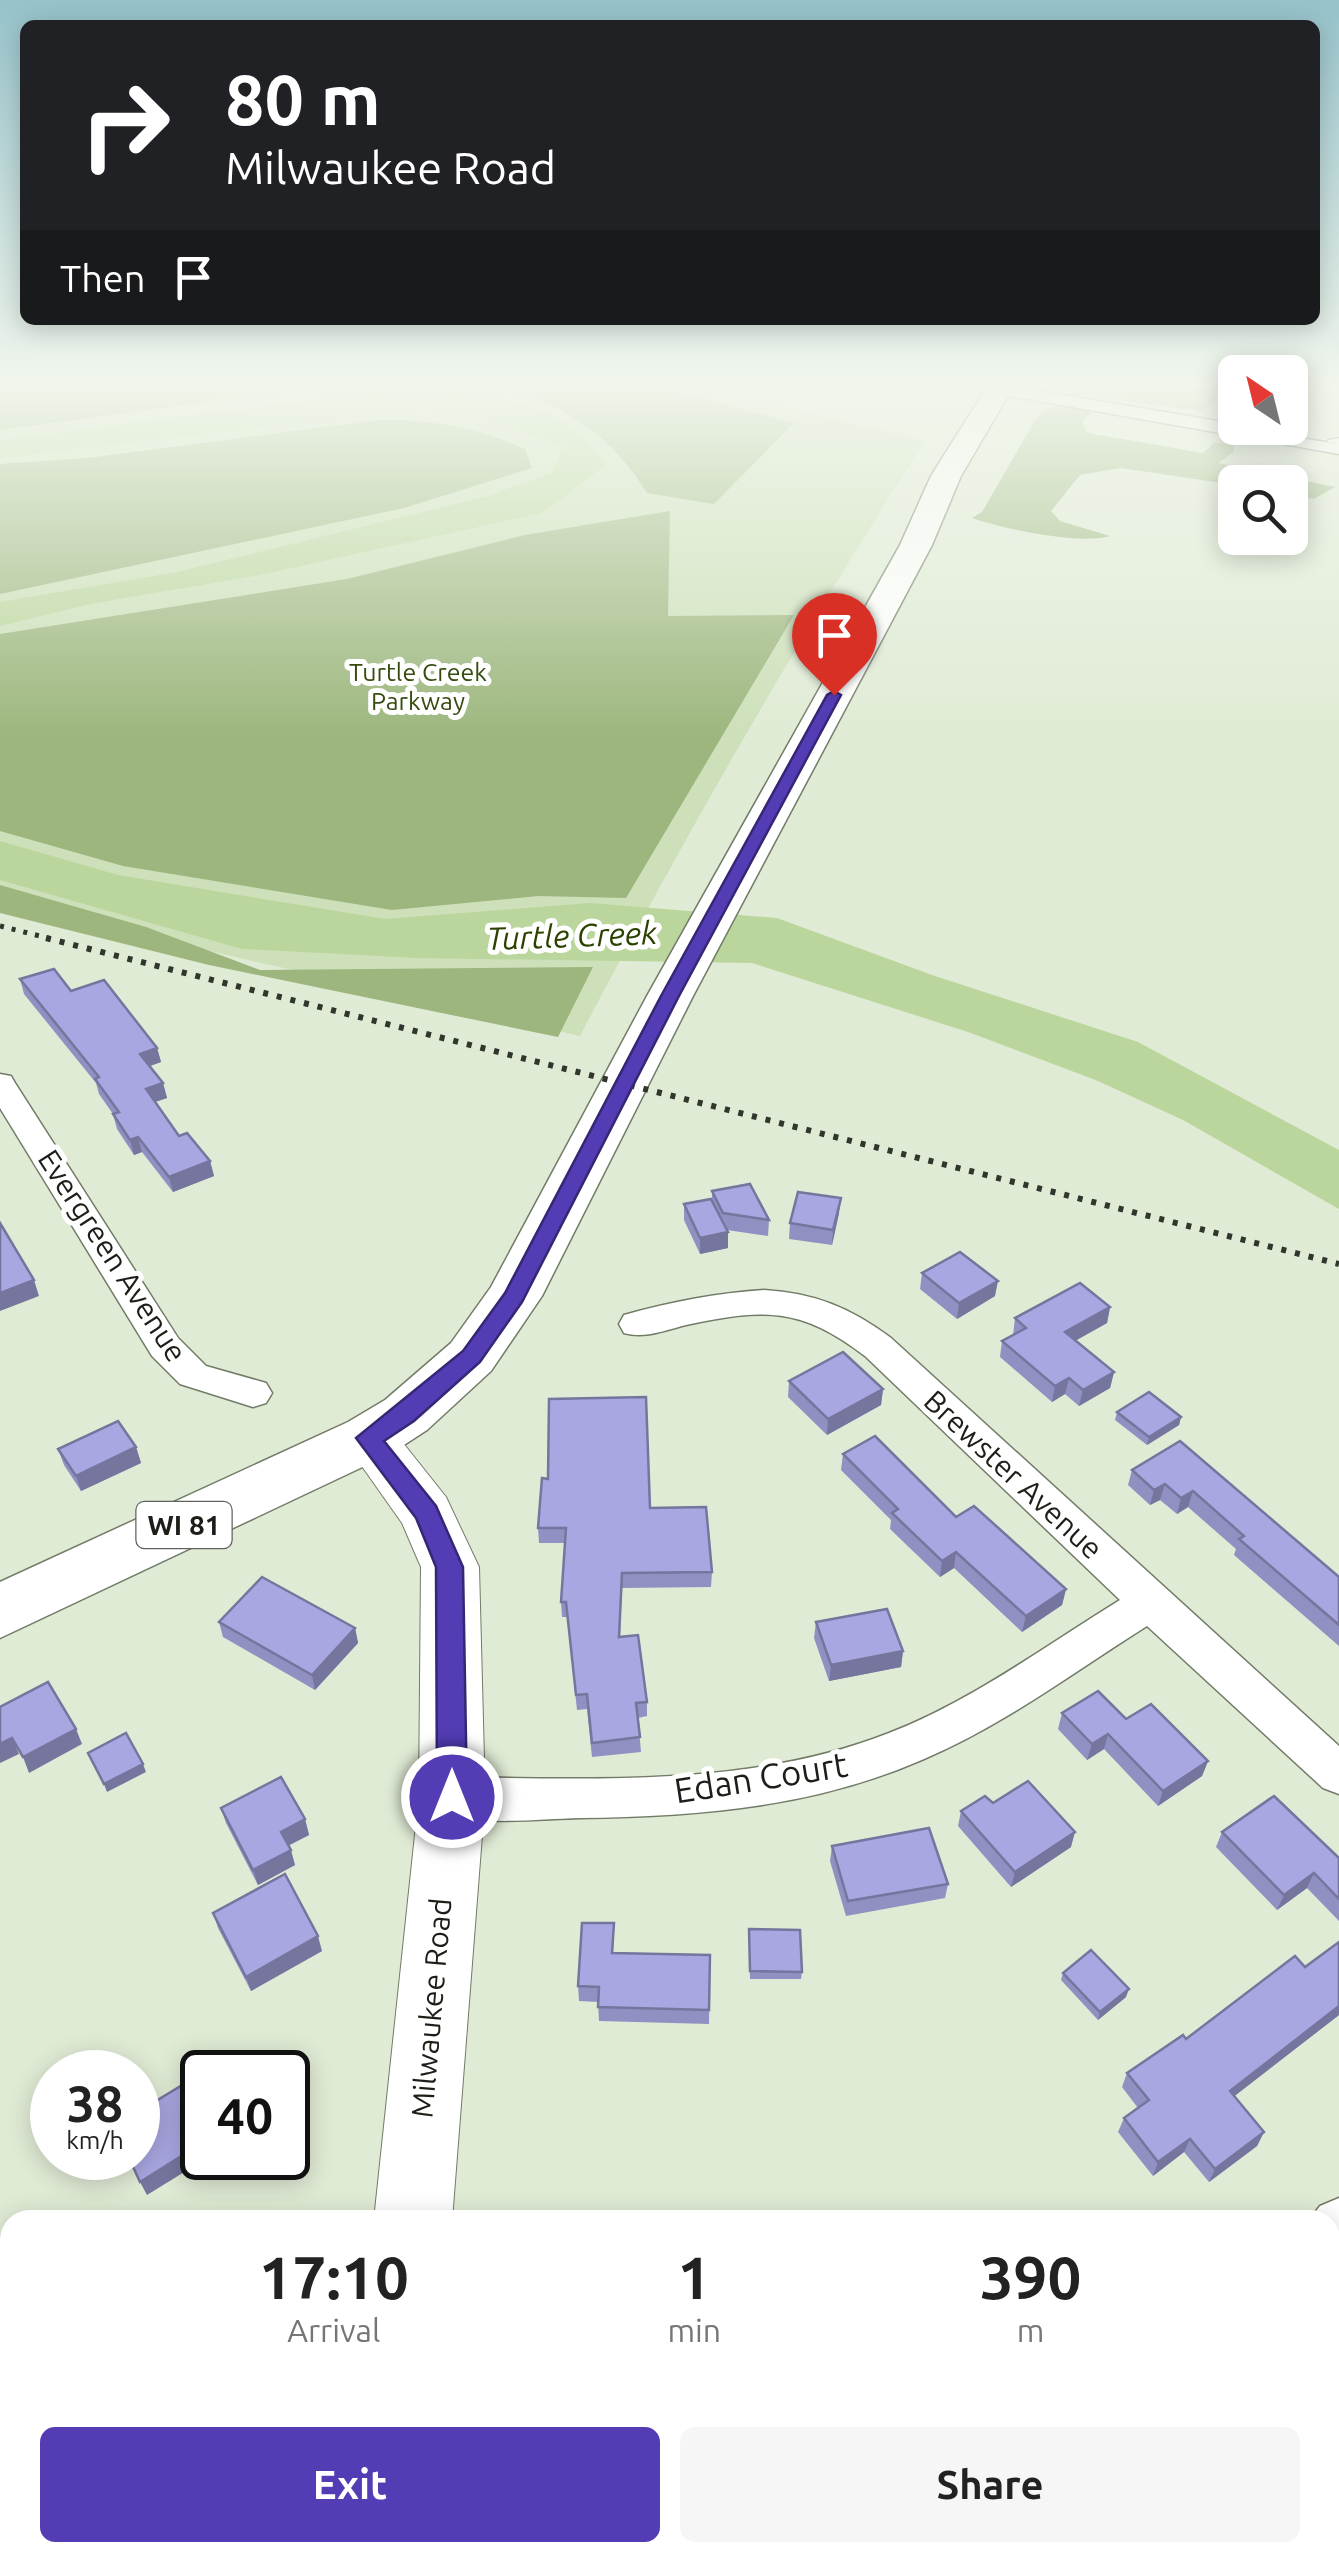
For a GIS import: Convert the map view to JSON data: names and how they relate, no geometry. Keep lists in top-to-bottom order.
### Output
{
  "streets": {
    "main road": ["WI 81"],
    "street": [
      "Evergreen Avenue",
      "Brewster Avenue",
      "Edan Court",
      "Milwaukee Road"
    ]
  },
  "crossings": [
    ["Brewster Avenue", "Edan Court"],
    ["WI 81", "Milwaukee Road"],
    ["Edan Court", "Milwaukee Road"]
  ],
  "water": ["Turtle Creek"],
  "parks": ["Turtle Creek Parkway"],
  "north": "top left",
  "page": {
    "turn": ["80 m", "Milwaukee Road"],
    "then": "Then",
    "speed": "38 km/h",
    "limit": "40",
    "eta": [
      "17:10",
      "Arrival",
      "1",
      "min",
      "390",
      "m"
    ],
    "buttons": ["Exit", "Share"]
  }
}
